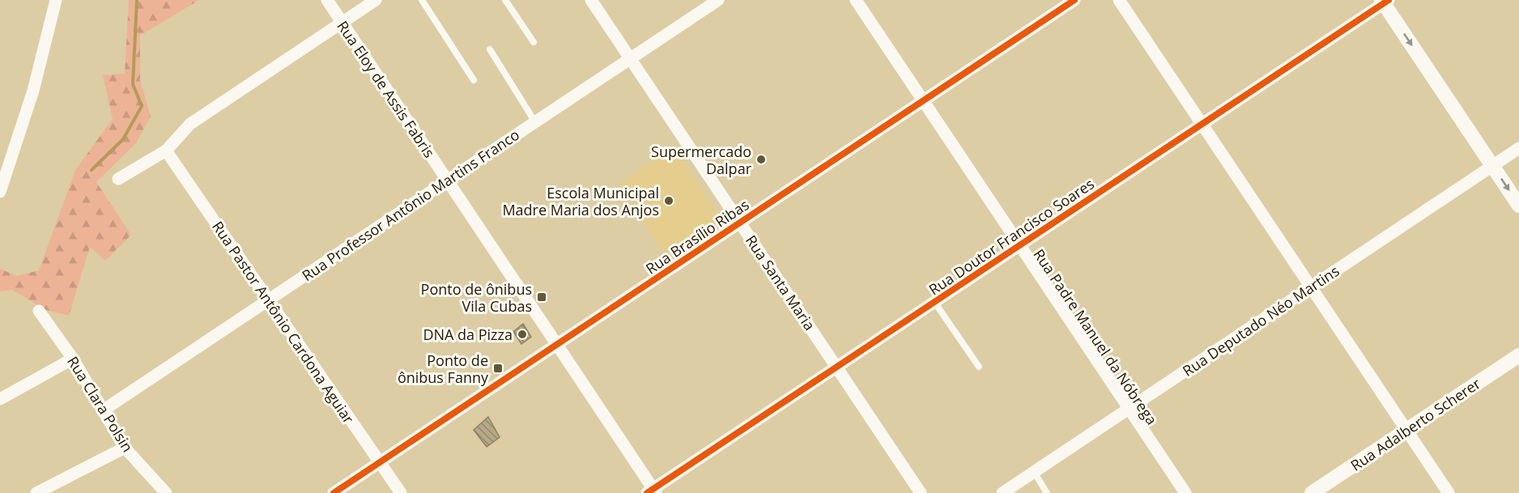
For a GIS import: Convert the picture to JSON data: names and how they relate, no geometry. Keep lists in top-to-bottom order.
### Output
{
  "streets": {
    "street": [
      "Rua Eloy de Assis Fabris",
      "Rua Professor Antônio Martins Franco",
      "Rua Brasílio Ribas",
      "Rua Doutor Francisco Soares",
      "Rua Santa Maria",
      "Rua Deputado Néo Martins",
      "Rua Pastor Antônio Cardona Aguiar",
      "Rua Padre Manuel da Nóbrega",
      "Rua Clara Polsin",
      "Rua Adalberto Scherer"
    ]
  },
  "crossings": [
    ["Rua Eloy de Assis Fabris", "Rua Professor Antônio Martins Franco"],
    ["Rua Eloy de Assis Fabris", "Rua Brasílio Ribas"],
    ["Rua Eloy de Assis Fabris", "Rua Doutor Francisco Soares"],
    ["Rua Professor Antônio Martins Franco", "Rua Santa Maria"],
    ["Rua Professor Antônio Martins Franco", "Rua Pastor Antônio Cardona Aguiar"],
    ["Rua Professor Antônio Martins Franco", "Rua Clara Polsin"],
    ["Rua Brasílio Ribas", "Rua Santa Maria"],
    ["Rua Brasílio Ribas", "Rua Pastor Antônio Cardona Aguiar"],
    ["Rua Brasílio Ribas", "Rua Padre Manuel da Nóbrega"],
    ["Rua Doutor Francisco Soares", "Rua Santa Maria"],
    ["Rua Doutor Francisco Soares", "Rua Padre Manuel da Nóbrega"],
    ["Rua Deputado Néo Martins", "Rua Padre Manuel da Nóbrega"]
  ],
  "places": {
    "other": ["Supermercado Dalpar", "Escola Municipal Madre Maria dos Anjos", "DNA da Pizza"],
    "transit": ["Ponto de ônibus Vila Cubas", "Ponto de ônibus Fanny"]
  }
}
